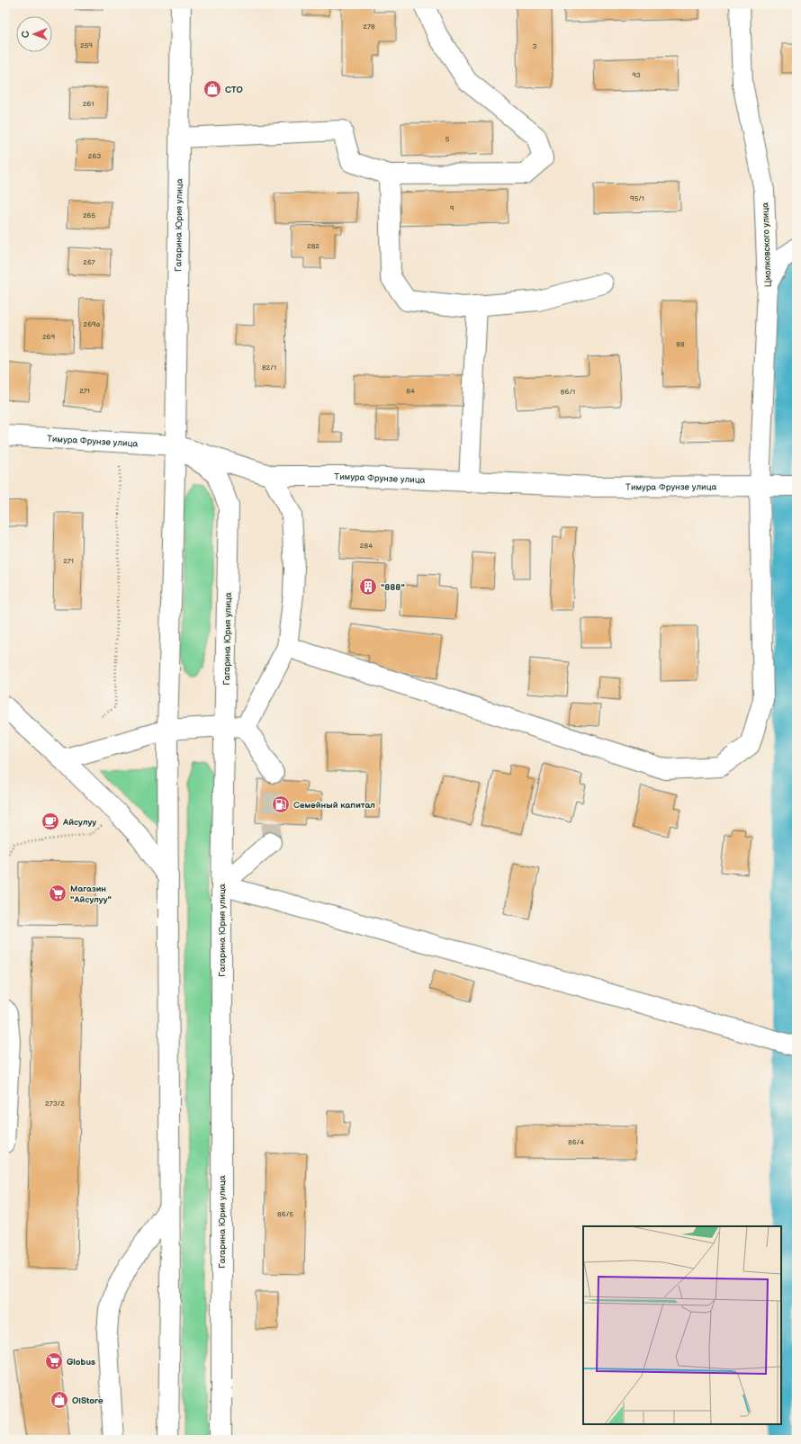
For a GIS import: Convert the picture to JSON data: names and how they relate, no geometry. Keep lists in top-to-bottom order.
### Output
{
  "streets": {
    "street": ["Гагарина Юрия улица", "Циолковского улица", "Тимура Фрунзе улица"]
  },
  "crossings": [
    ["Гагарина Юрия улица", "Тимура Фрунзе улица"],
    ["Циолковского улица", "Тимура Фрунзе улица"]
  ],
  "places": {
    "shop": ["CTO", "O!Store"],
    "building": ["\"888\""],
    "fuel station": ["Семейный капитал"],
    "cafe": ["Айсулуу"],
    "supermarket": ["Магазин \"Айсулуу\"", "Globus"]
  },
  "house_numbers": [
    "278",
    "259",
    "3",
    "93",
    "261",
    "5",
    "263",
    "95/1",
    "9",
    "265",
    "282",
    "267",
    "269а",
    "269",
    "88",
    "82/1",
    "271",
    "84",
    "86/1",
    "284",
    "271",
    "273/2",
    "86/4",
    "86/5"
  ],
  "north": "left"
}
